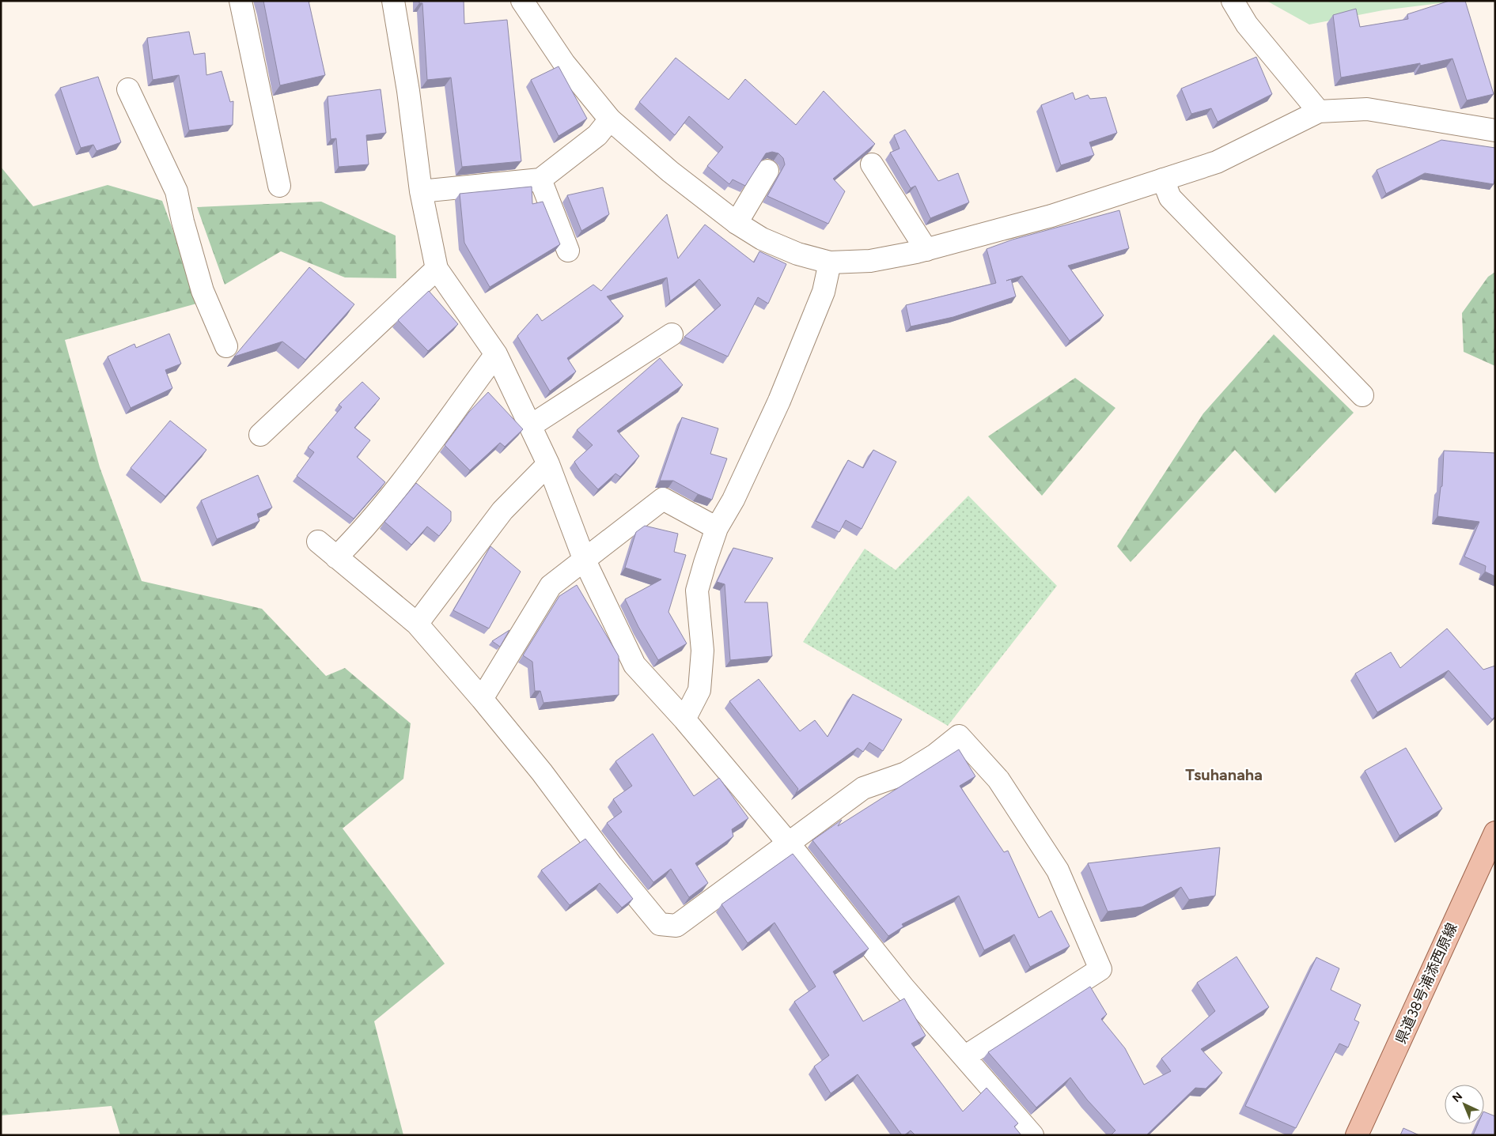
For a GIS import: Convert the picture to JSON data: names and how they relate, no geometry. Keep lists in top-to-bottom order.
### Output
{
  "streets": {
    "main road": ["県道38号浦添西原線"]
  },
  "districts": ["Tsuhanaha"],
  "north": "top left"
}
